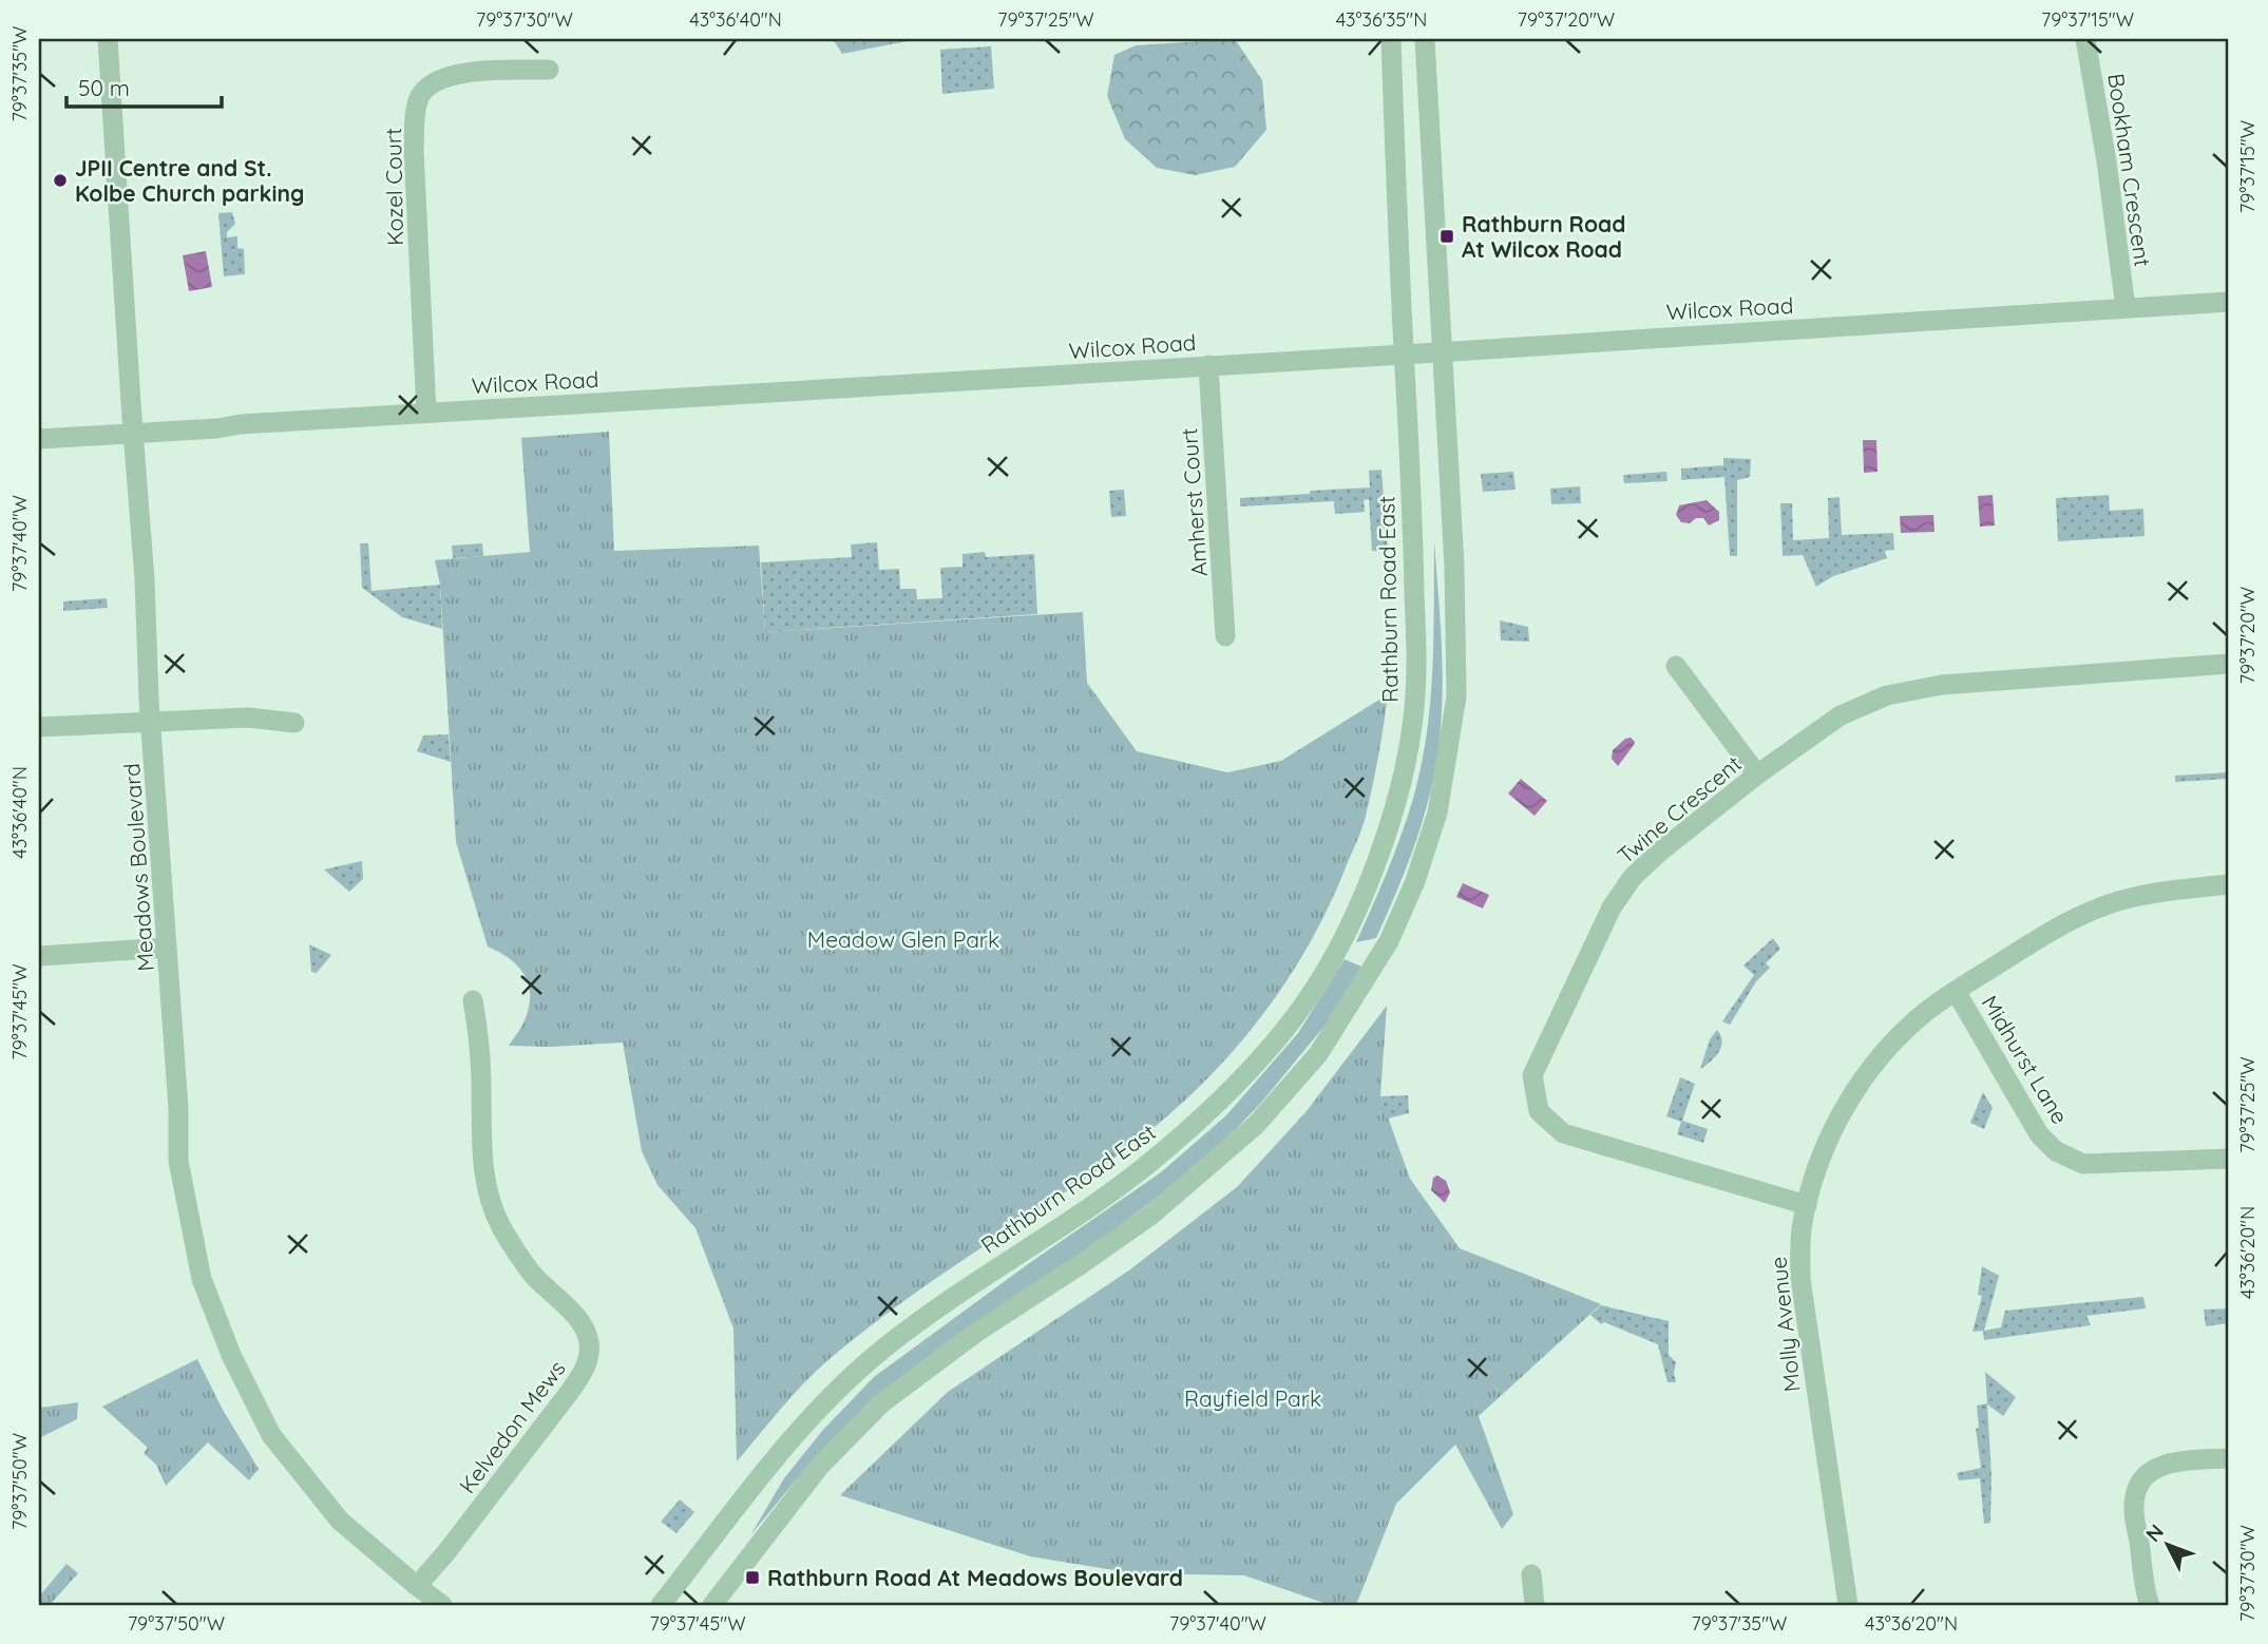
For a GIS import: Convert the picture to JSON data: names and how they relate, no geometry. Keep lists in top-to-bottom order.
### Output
{
  "streets": {
    "street": [
      "Bookham Crescent",
      "Kozel Court",
      "Wilcox Road",
      "Amherst Court",
      "Rathburn Road East",
      "Twine Crescent",
      "Meadows Boulevard",
      "Midhurst Lane",
      "Molly Avenue",
      "Kelvedon Mews"
    ]
  },
  "crossings": [
    ["Bookham Crescent", "Wilcox Road"],
    ["Kozel Court", "Wilcox Road"],
    ["Wilcox Road", "Amherst Court"],
    ["Wilcox Road", "Rathburn Road East"],
    ["Wilcox Road", "Meadows Boulevard"],
    ["Twine Crescent", "Molly Avenue"],
    ["Meadows Boulevard", "Kelvedon Mews"],
    ["Midhurst Lane", "Molly Avenue"]
  ],
  "parks": ["Meadow Glen Park", "Rayfield Park"],
  "places": {
    "other": ["JPII Centre and St. Kolbe Church parking"],
    "transit": ["Rathburn Road At Wilcox Road", "Rathburn Road At Meadows Boulevard"]
  },
  "scale_bar": "50 m",
  "north": "top left",
  "coordinates": [
    "79°37'30\"W",
    "43°36'40\"N",
    "79°37'25\"W",
    "43°36'35\"N",
    "79°37'20\"W",
    "79°37'15\"W",
    "79°37'35\"W",
    "79°37'40\"W",
    "79°37'45\"W",
    "43°36'20\"N",
    "79°37'50\"W"
  ]
}
